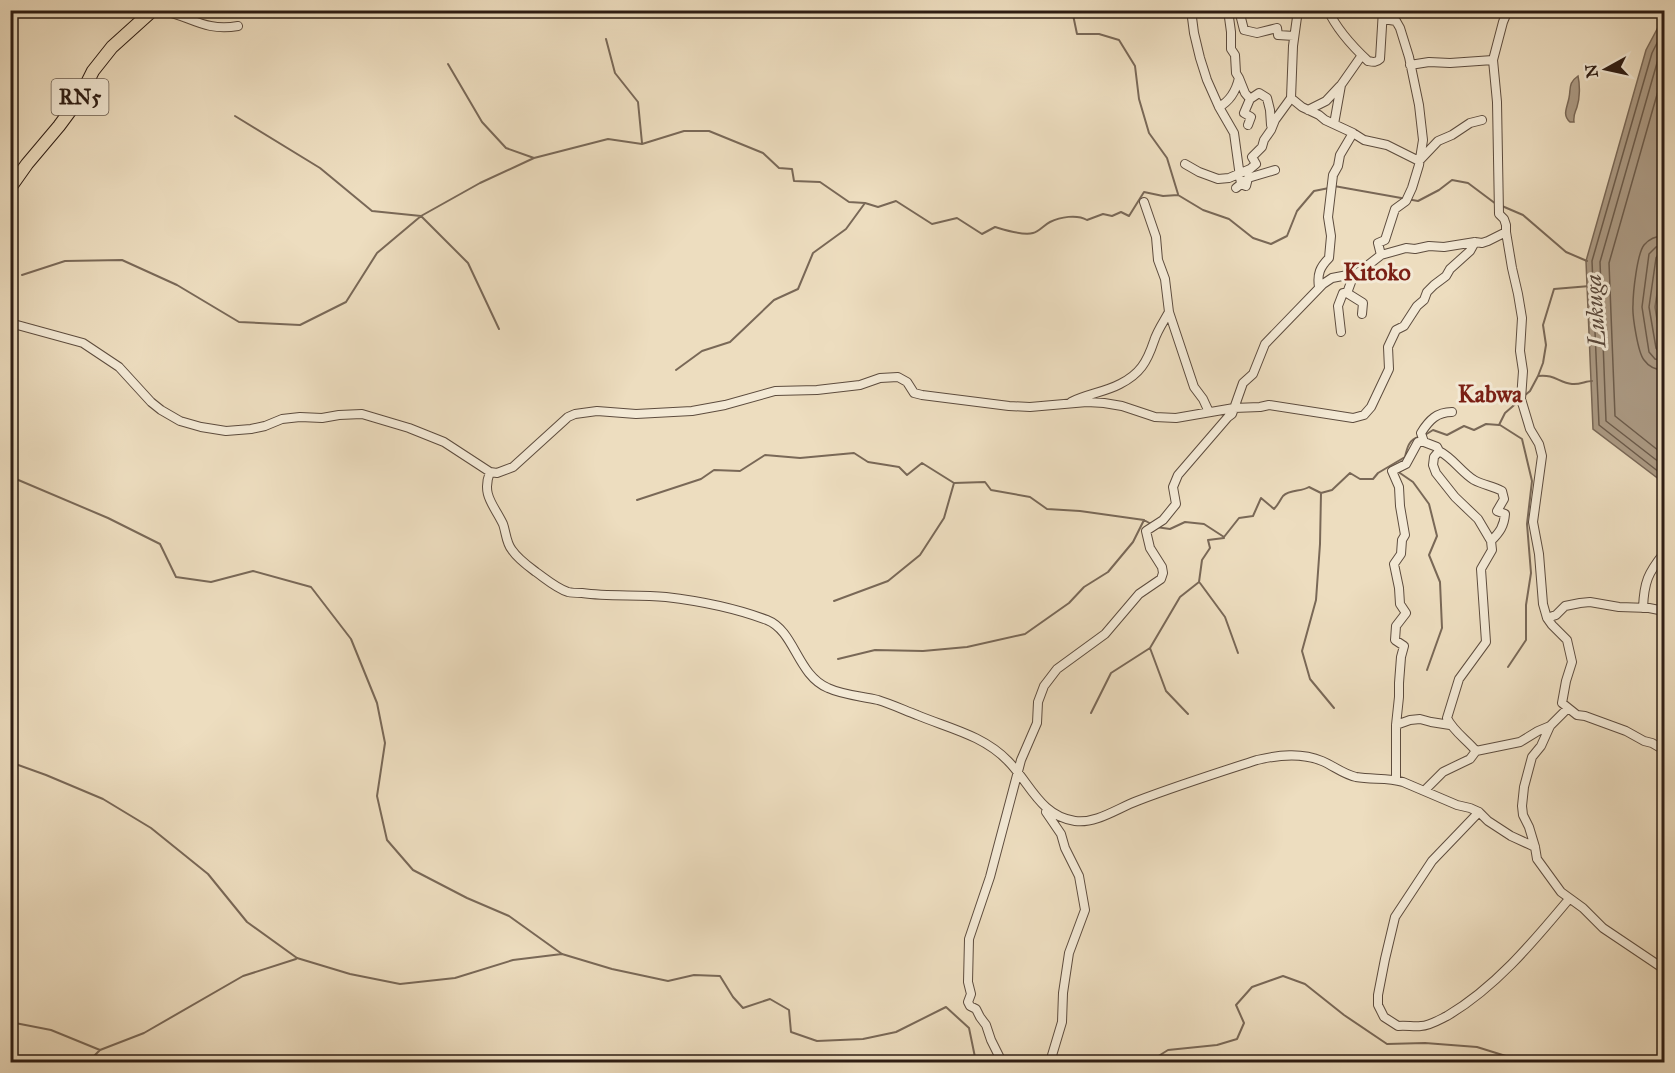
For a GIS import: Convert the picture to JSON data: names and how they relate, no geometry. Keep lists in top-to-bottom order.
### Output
{
  "streets": {
    "highway": ["RN5"]
  },
  "districts": ["Kitoko", "Kabwa"],
  "water": ["Lukuga"],
  "north": "left"
}
